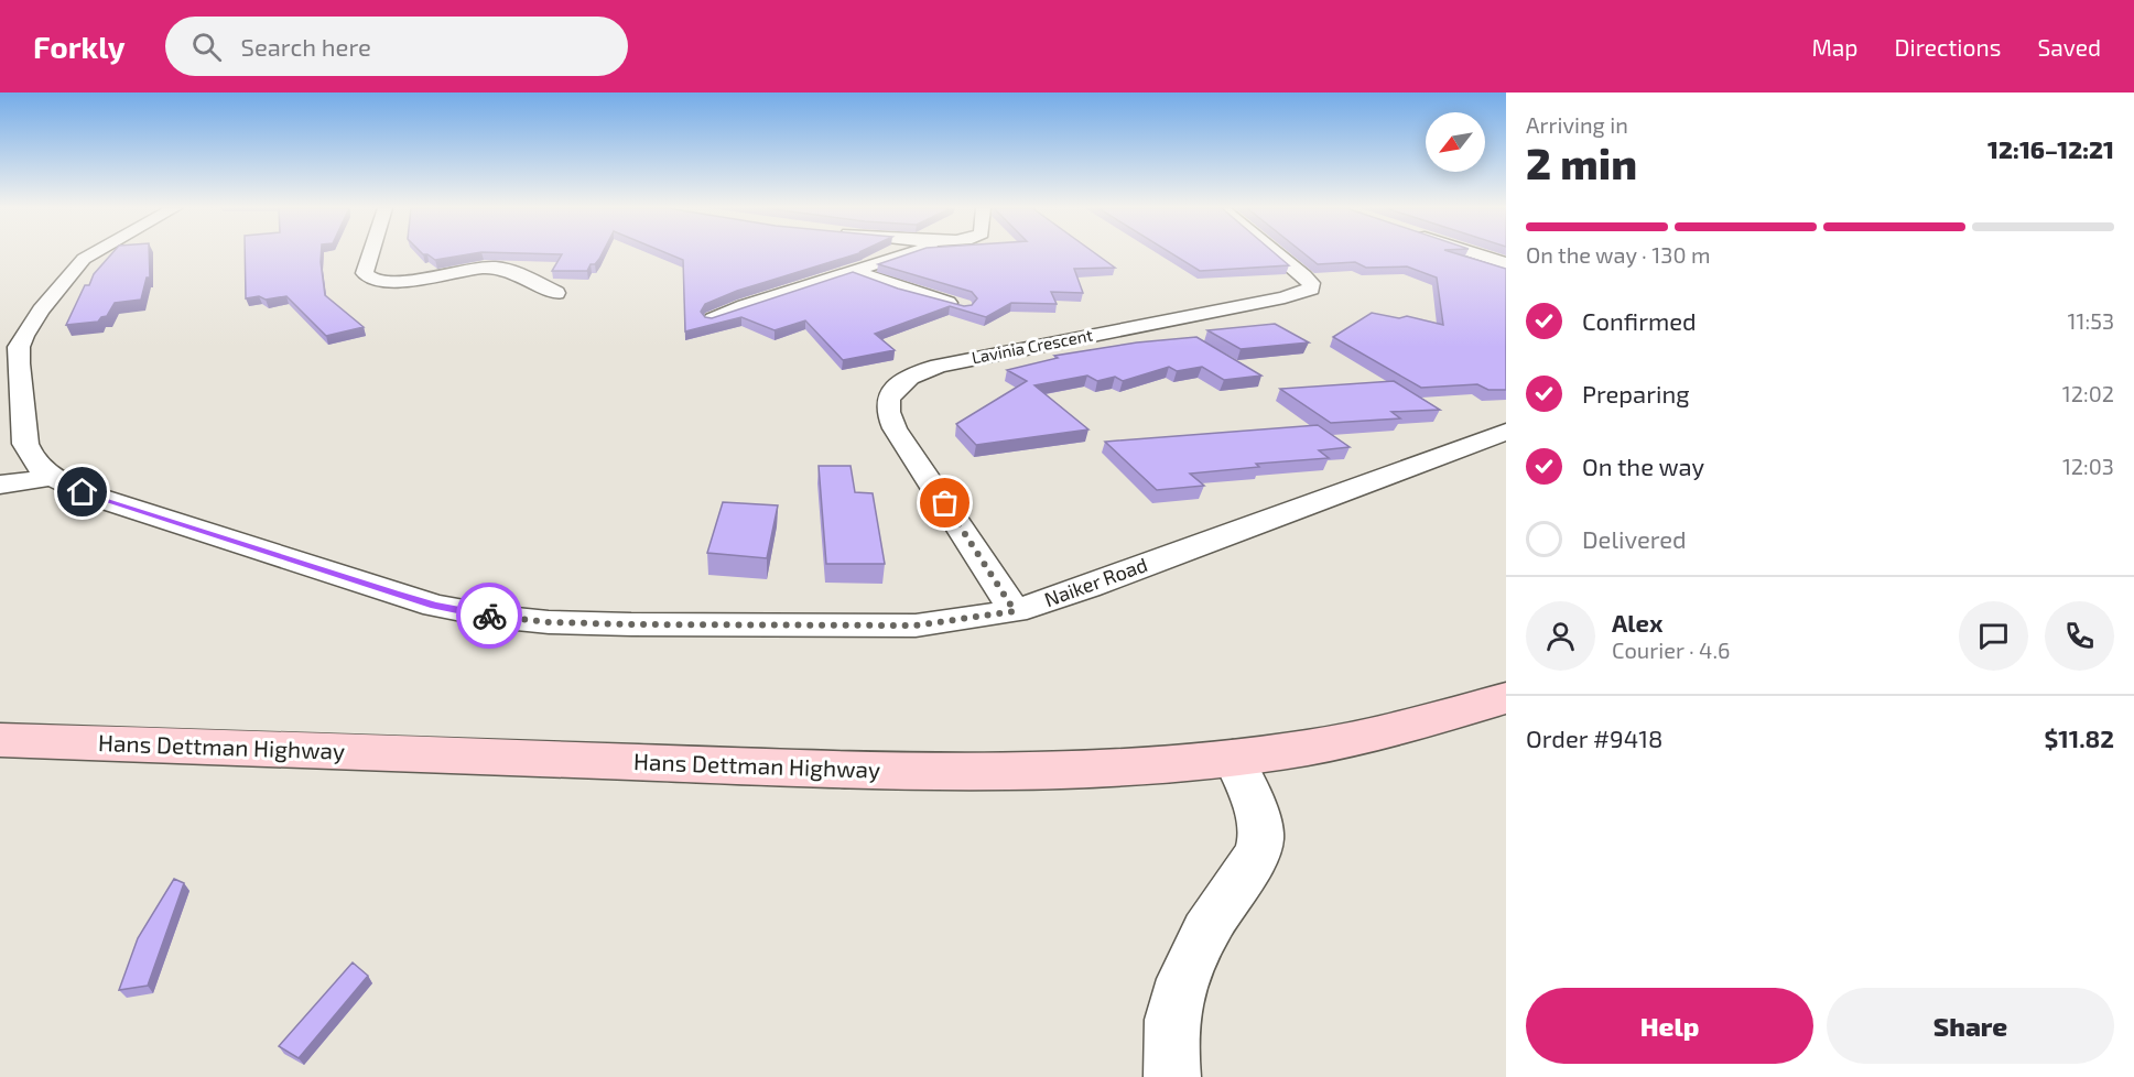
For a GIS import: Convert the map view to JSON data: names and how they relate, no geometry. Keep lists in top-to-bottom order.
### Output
{
  "streets": {
    "street": ["Lavinia Crescent", "Naiker Road", "Hans Dettman Highway"]
  },
  "crossings": [
    ["Lavinia Crescent", "Naiker Road"]
  ],
  "north": "bottom left",
  "page": {
    "header": "Forkly",
    "search": "Search here",
    "nav": ["Map", "Directions", "Saved"],
    "heading": ["2 min", "Arriving in", "12:16–12:21"],
    "panel": [
      "Alex",
      "Courier · 4.6",
      "Order #9418",
      "$11.82"
    ],
    "bar": "On the way · 130 m",
    "list": [
      ["Confirmed", "11:53"],
      ["Preparing", "12:02"],
      ["On the way", "12:03"],
      "Delivered"
    ],
    "buttons": ["Help", "Share"]
  }
}
